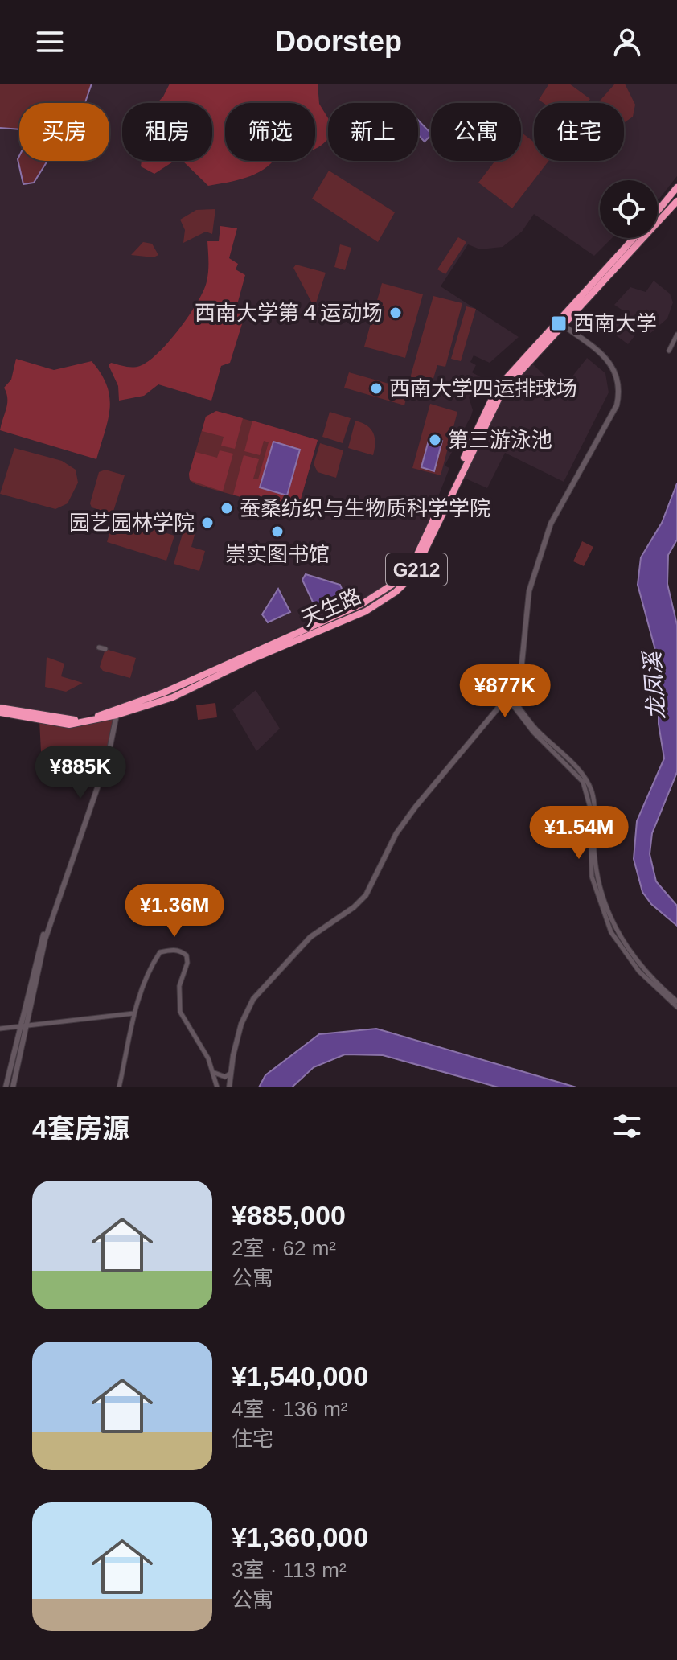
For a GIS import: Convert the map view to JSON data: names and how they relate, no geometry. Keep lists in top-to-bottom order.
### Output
{
  "streets": {
    "highway": ["G212", "天生路"]
  },
  "water": ["龙凤溪"],
  "places": {
    "other": [
      "西南大学第４运动场",
      "西南大学四运排球场",
      "第三游泳池",
      "蚕桑纺织与生物质科学学院",
      "园艺园林学院",
      "崇实图书馆"
    ],
    "transit": ["西南大学"]
  },
  "page": {
    "header": "Doorstep",
    "chip": [
      "买房",
      "租房",
      "筛选",
      "新上",
      "公寓",
      "住宅"
    ],
    "price": [
      "¥877K",
      "¥885K",
      "¥1.54M",
      "¥1.36M"
    ],
    "heading": "4套房源",
    "list": [
      {
        "name": "¥885,000",
        "note": "2室 · 62 m² · 公寓"
      },
      {
        "name": "¥1,540,000",
        "note": "4室 · 136 m² · 住宅"
      },
      {
        "name": "¥1,360,000",
        "note": "3室 · 113 m² · 公寓"
      }
    ]
  }
}
